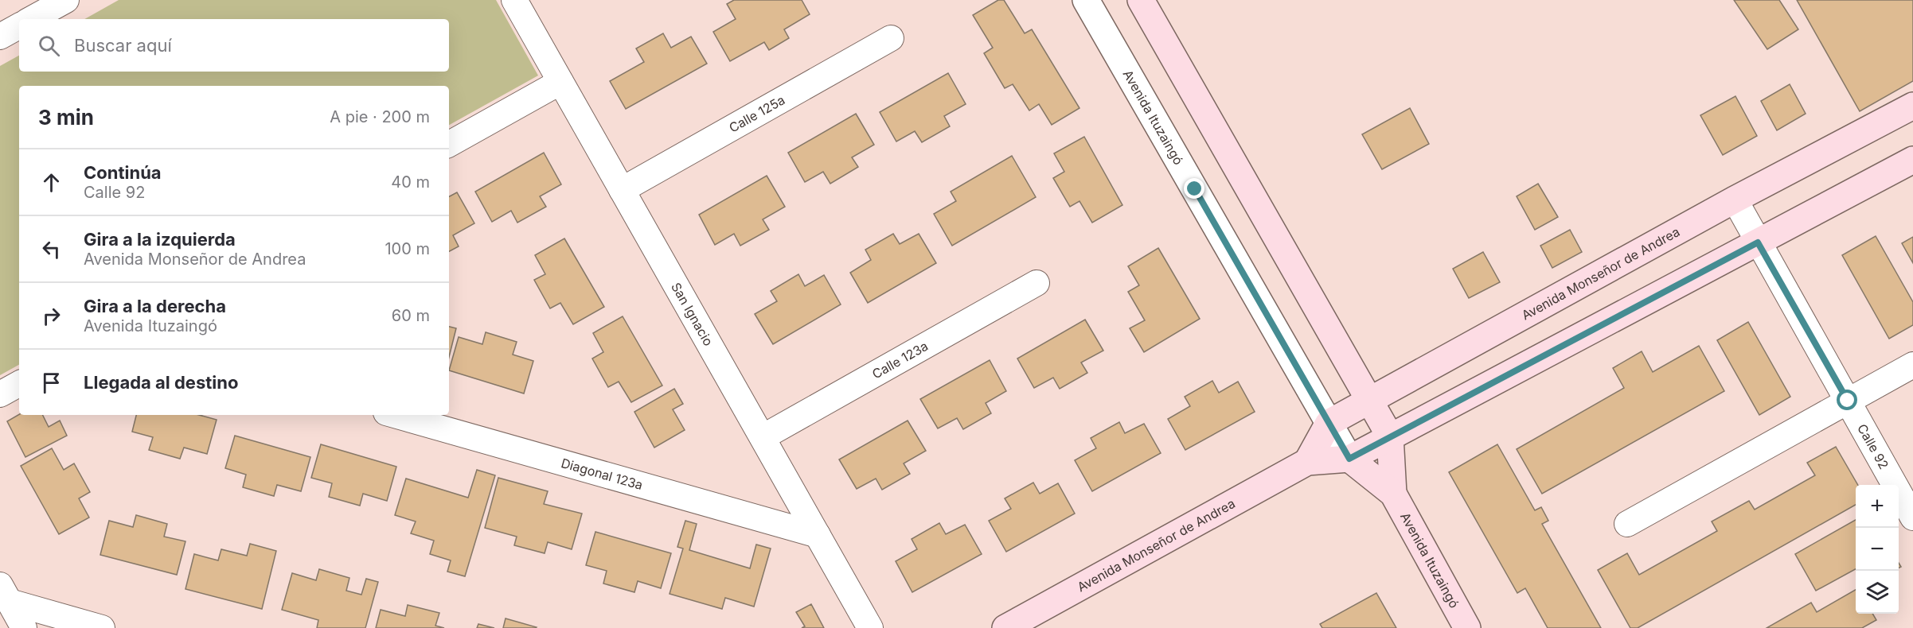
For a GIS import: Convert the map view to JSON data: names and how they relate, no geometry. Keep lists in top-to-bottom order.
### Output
{
  "streets": {
    "main road": ["Avenida Ituzaingó", "Avenida Monseñor de Andrea"],
    "street": [
      "Calle 125a",
      "San Ignacio",
      "Calle 123a",
      "Calle 92",
      "Diagonal 123a"
    ]
  },
  "crossings": [
    ["Calle 125a", "San Ignacio"],
    ["Avenida Ituzaingó", "Avenida Monseñor de Andrea"],
    ["Avenida Monseñor de Andrea", "Calle 92"],
    ["San Ignacio", "Calle 123a"],
    ["San Ignacio", "Diagonal 123a"]
  ],
  "page": {
    "search": "Buscar aquí",
    "heading": ["3 min", "A pie · 200 m"],
    "list": [
      ["Continúa", "Calle 92", "40 m"],
      ["Gira a la izquierda", "Avenida Monseñor de Andrea", "100 m"],
      ["Gira a la derecha", "Avenida Ituzaingó", "60 m"],
      "Llegada al destino"
    ],
    "map_buttons": ["+", "−"]
  }
}
